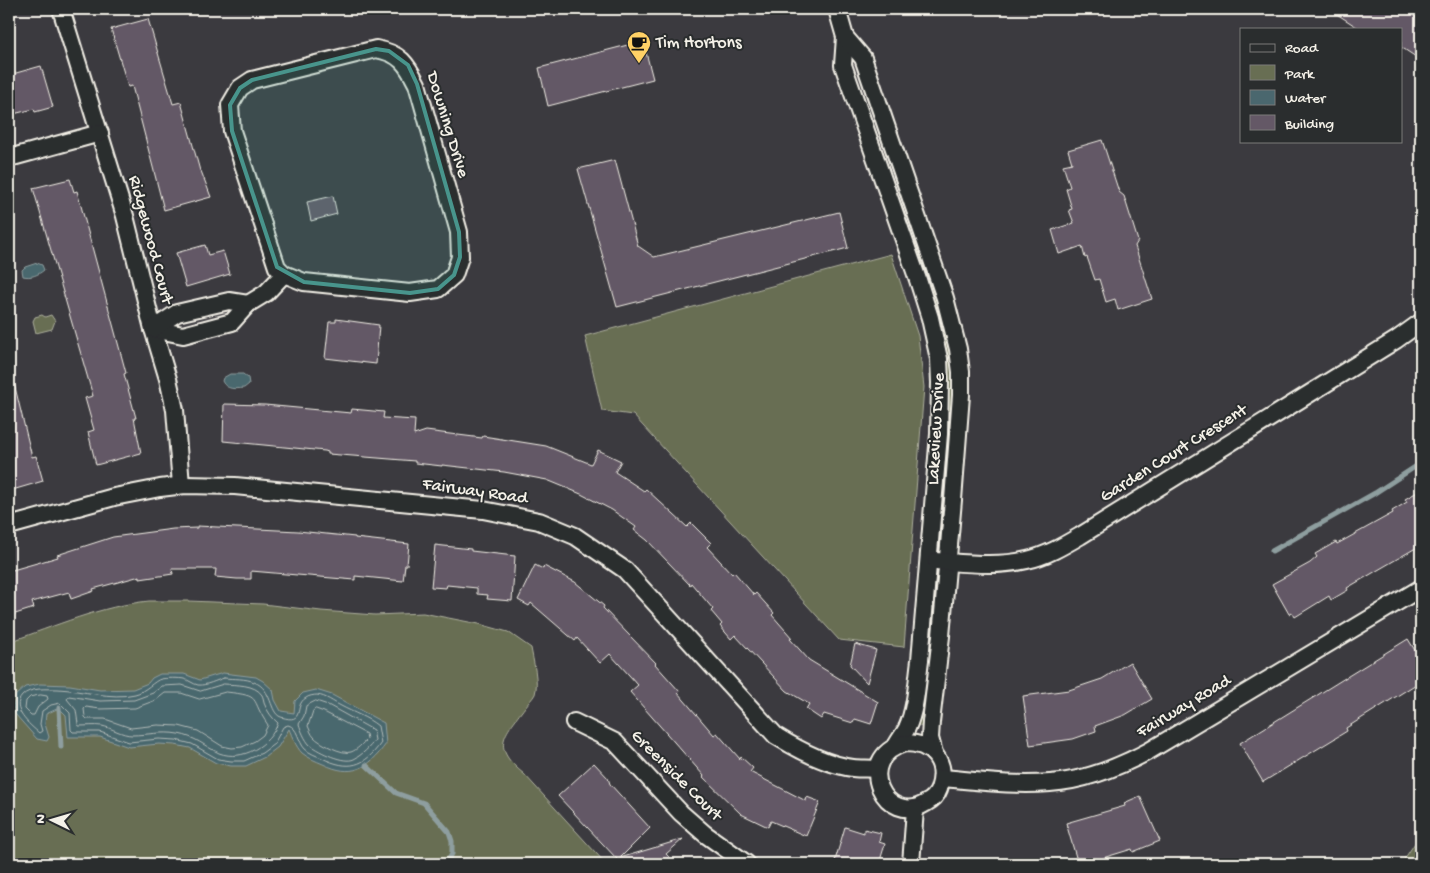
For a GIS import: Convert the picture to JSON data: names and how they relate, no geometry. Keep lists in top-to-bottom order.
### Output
{
  "streets": {
    "street": [
      "Downing Drive",
      "Ridgewood Court",
      "Lakeview Drive",
      "Garden Court Crescent",
      "Fairway Road",
      "Greenside Court"
    ]
  },
  "crossings": [
    ["Ridgewood Court", "Fairway Road"],
    ["Lakeview Drive", "Garden Court Crescent"],
    ["Lakeview Drive", "Fairway Road"]
  ],
  "places": {
    "cafe": ["Tim Hortons"]
  },
  "legend": [
    "Road",
    "Park",
    "Water",
    "Building"
  ],
  "north": "left"
}
